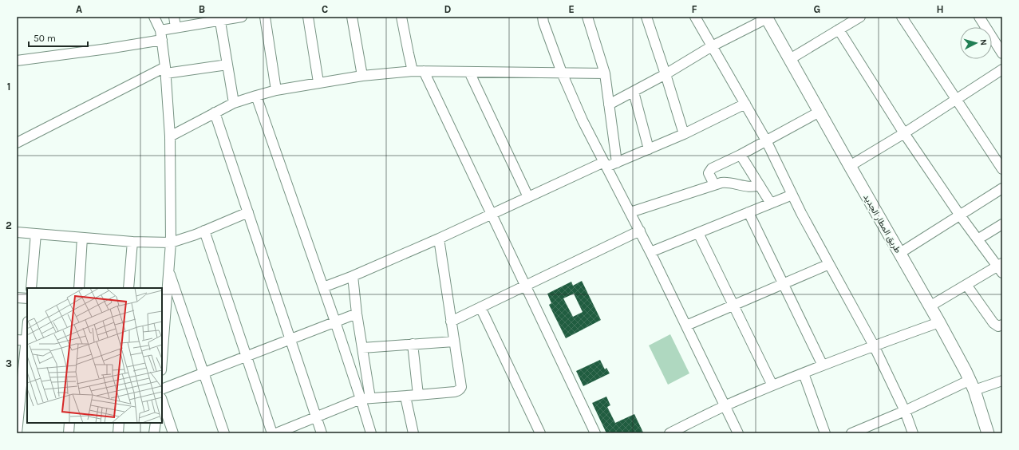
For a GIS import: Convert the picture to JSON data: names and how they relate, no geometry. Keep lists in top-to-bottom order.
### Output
{
  "streets": {
    "street": ["طريق المطار الجديد"]
  },
  "scale_bar": "50 m",
  "north": "right",
  "grid": {
    "columns": [
      "A",
      "B",
      "C",
      "D",
      "E",
      "F",
      "G",
      "H"
    ],
    "rows": ["1", "2", "3"]
  }
}
